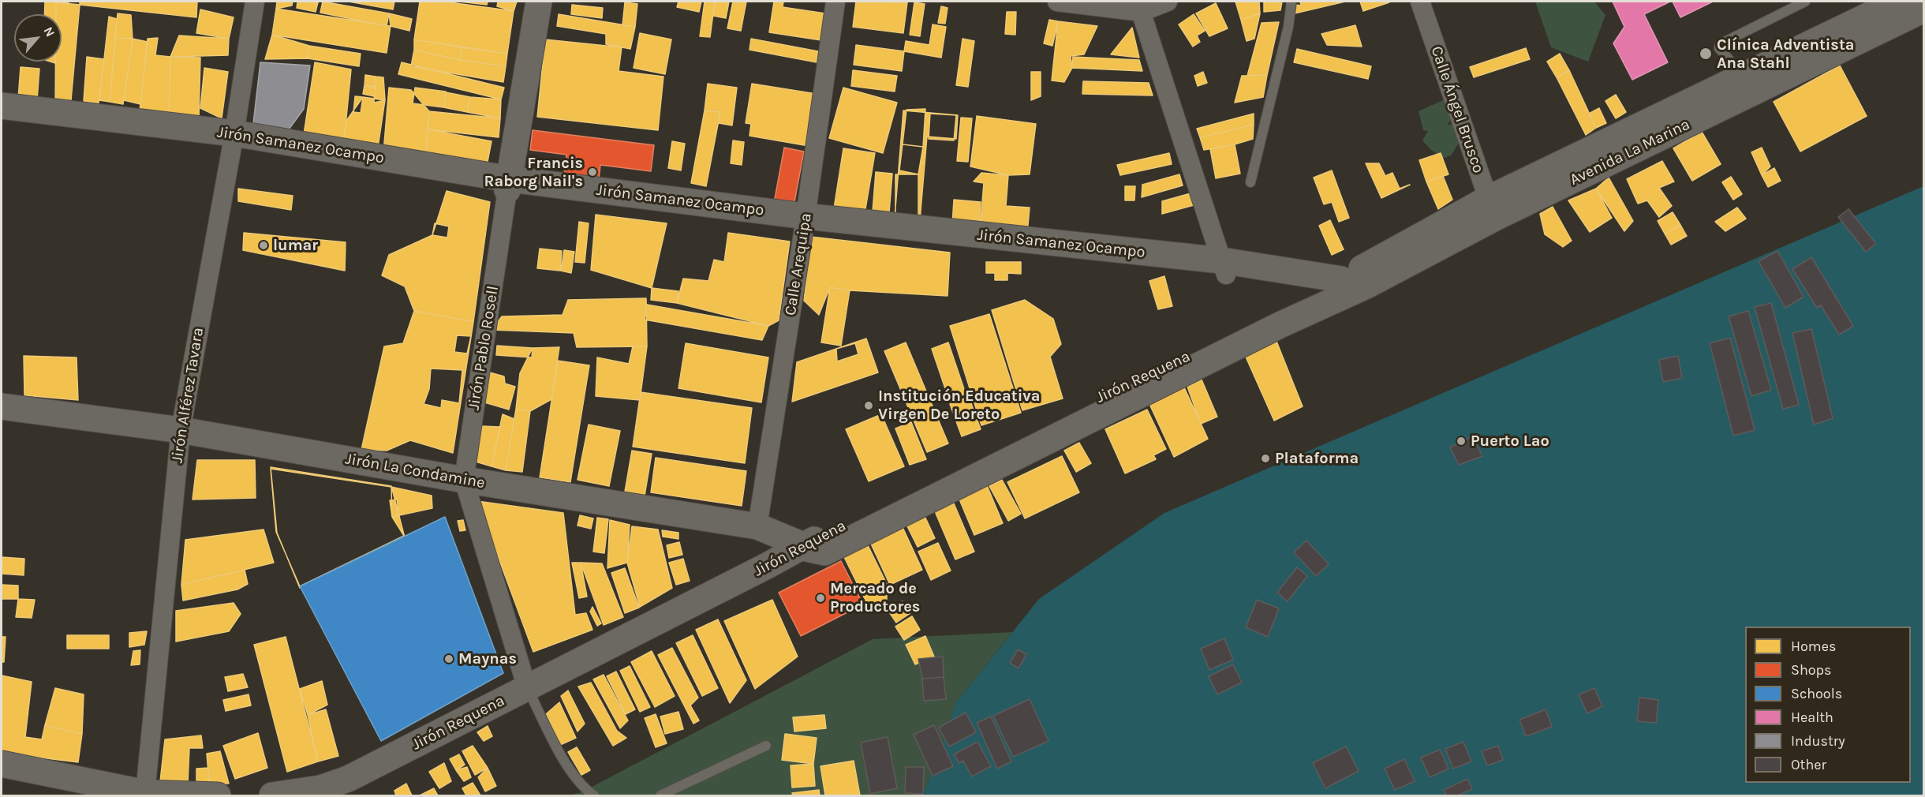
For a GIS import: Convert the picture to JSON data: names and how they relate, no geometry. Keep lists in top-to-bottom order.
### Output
{
  "streets": {
    "main road": [
      "Jirón Samanez Ocampo",
      "Avenida La Marina",
      "Jirón Pablo Rosell",
      "Jirón Requena",
      "Jirón La Condamine"
    ],
    "street": ["Calle Ángel Brusco", "Calle Arequipa", "Jirón Alférez Tavara"]
  },
  "crossings": [
    ["Calle Ángel Brusco", "Avenida La Marina"],
    ["Jirón Samanez Ocampo", "Avenida La Marina"],
    ["Jirón Samanez Ocampo", "Calle Arequipa"],
    ["Jirón Samanez Ocampo", "Jirón Pablo Rosell"],
    ["Jirón Samanez Ocampo", "Jirón Requena"],
    ["Jirón Samanez Ocampo", "Jirón Alférez Tavara"],
    ["Avenida La Marina", "Jirón Requena"],
    ["Calle Arequipa", "Jirón La Condamine"],
    ["Jirón Pablo Rosell", "Jirón Requena"],
    ["Jirón Pablo Rosell", "Jirón La Condamine"],
    ["Jirón Requena", "Jirón La Condamine"],
    ["Jirón Alférez Tavara", "Jirón La Condamine"]
  ],
  "places": [
    "Clínica Adventista Ana Stahl",
    "Francis Raborg Nail's",
    "lumar",
    "Institución Educativa Virgen De Loreto",
    "Puerto Lao",
    "Plataforma",
    "Mercado de Productores",
    "Maynas"
  ],
  "legend": [
    "Homes",
    "Shops",
    "Schools",
    "Health",
    "Industry",
    "Other"
  ],
  "north": "top right"
}
